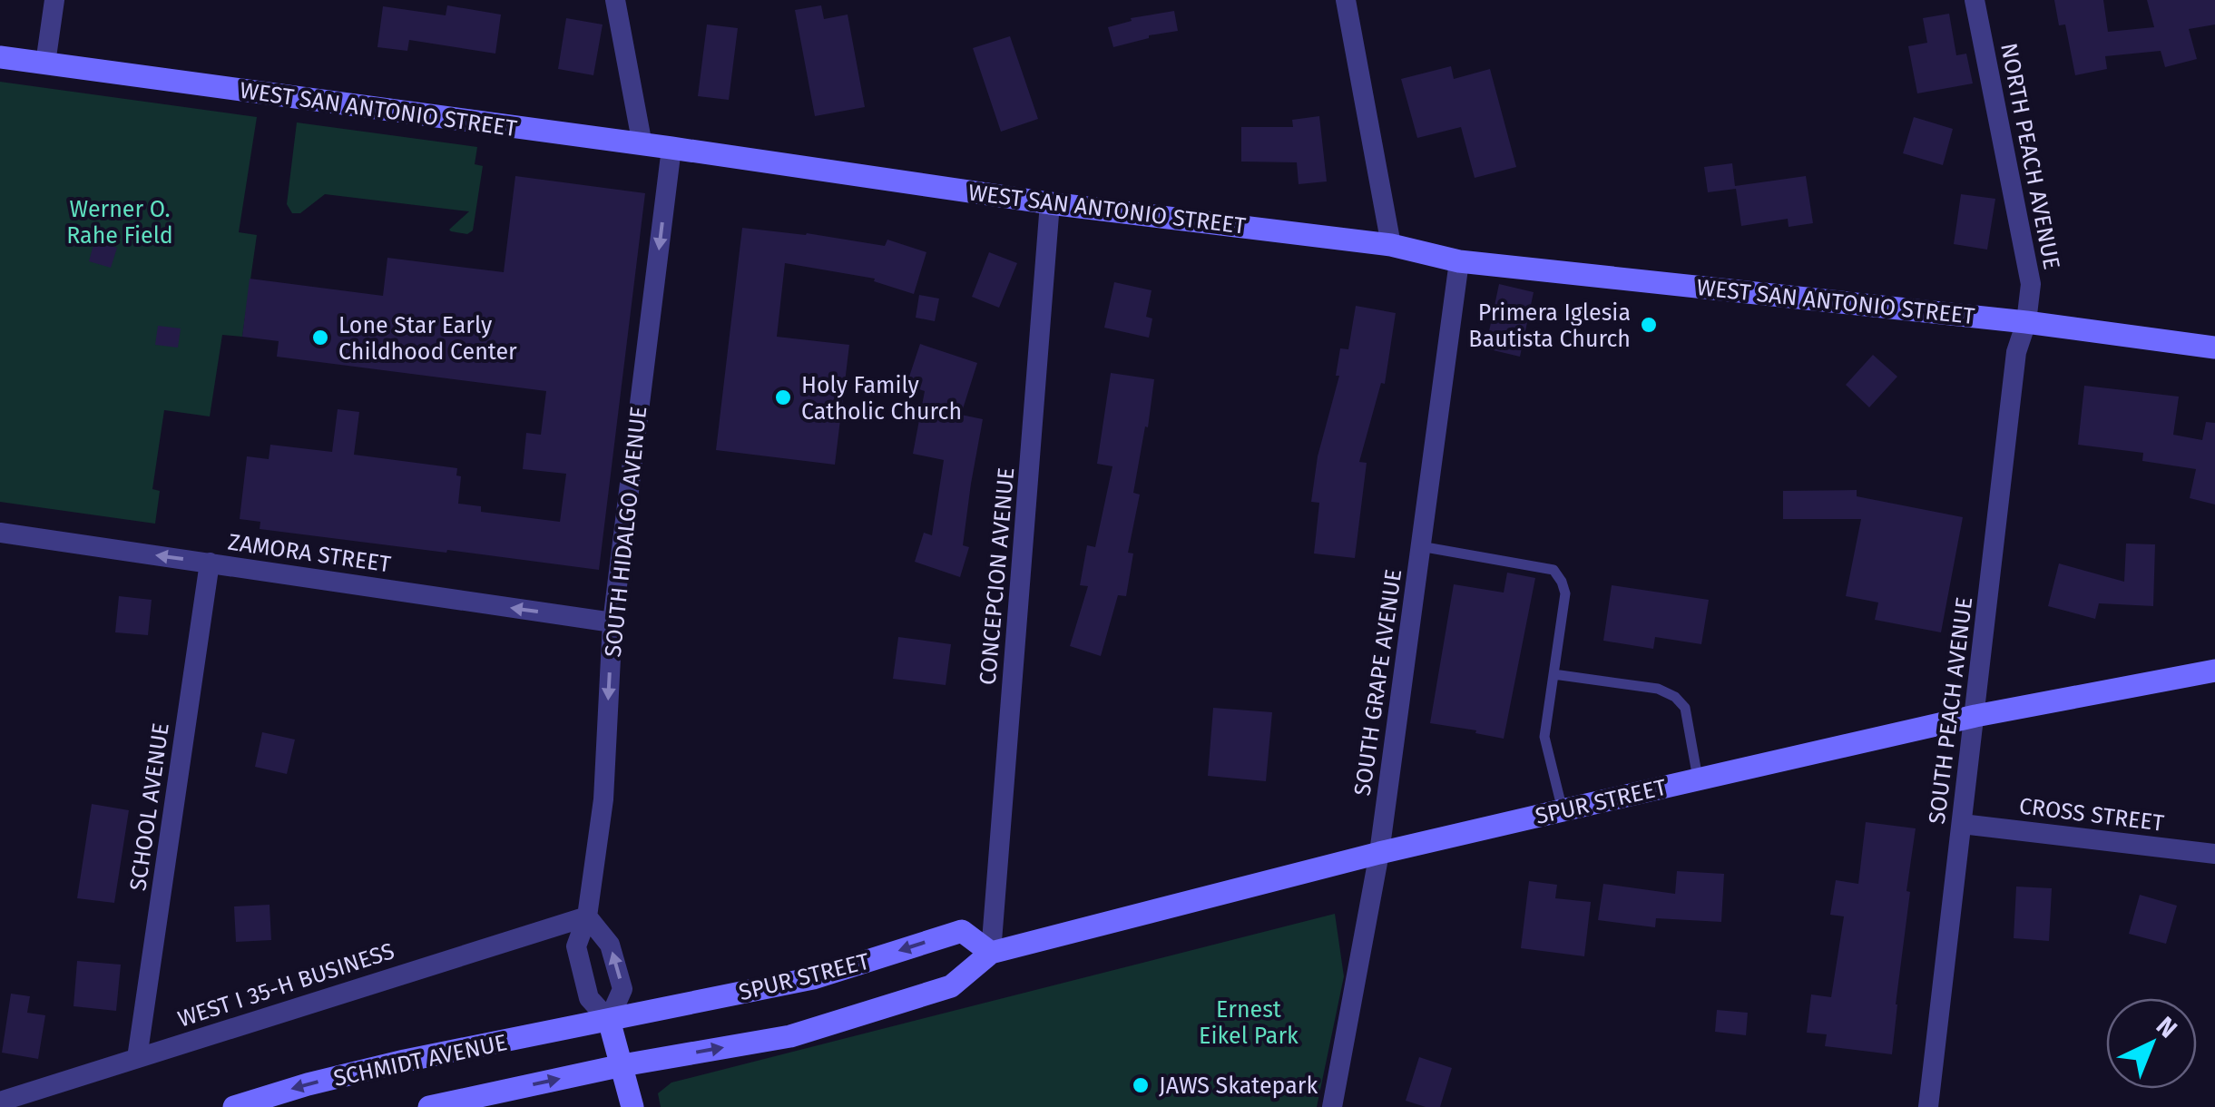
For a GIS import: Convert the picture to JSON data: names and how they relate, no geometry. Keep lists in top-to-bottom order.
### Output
{
  "streets": {
    "main road": [
      "WEST SAN ANTONIO STREET",
      "SOUTH HIDALGO AVENUE",
      "SPUR STREET",
      "SCHMIDT AVENUE"
    ],
    "street": [
      "NORTH PEACH AVENUE",
      "ZAMORA STREET",
      "CONCEPCION AVENUE",
      "SOUTH GRAPE AVENUE",
      "SOUTH PEACH AVENUE",
      "SCHOOL AVENUE",
      "CROSS STREET",
      "WEST I 35-H BUSINESS"
    ]
  },
  "crossings": [
    ["WEST SAN ANTONIO STREET", "NORTH PEACH AVENUE"],
    ["WEST SAN ANTONIO STREET", "SOUTH HIDALGO AVENUE"],
    ["WEST SAN ANTONIO STREET", "CONCEPCION AVENUE"],
    ["WEST SAN ANTONIO STREET", "SOUTH GRAPE AVENUE"],
    ["WEST SAN ANTONIO STREET", "SOUTH PEACH AVENUE"],
    ["NORTH PEACH AVENUE", "SOUTH PEACH AVENUE"],
    ["SOUTH HIDALGO AVENUE", "ZAMORA STREET"],
    ["SOUTH HIDALGO AVENUE", "SPUR STREET"],
    ["SOUTH HIDALGO AVENUE", "WEST I 35-H BUSINESS"],
    ["SOUTH HIDALGO AVENUE", "SCHMIDT AVENUE"],
    ["ZAMORA STREET", "SCHOOL AVENUE"],
    ["CONCEPCION AVENUE", "SPUR STREET"],
    ["SOUTH GRAPE AVENUE", "SPUR STREET"],
    ["SOUTH PEACH AVENUE", "SPUR STREET"],
    ["SOUTH PEACH AVENUE", "CROSS STREET"],
    ["SPUR STREET", "SCHMIDT AVENUE"],
    ["SCHOOL AVENUE", "WEST I 35-H BUSINESS"]
  ],
  "one_way": ["SOUTH HIDALGO AVENUE", "ZAMORA STREET"],
  "parks": ["Werner O. Rahe Field", "Ernest Eikel Park"],
  "places": [
    "Primera Iglesia Bautista Church",
    "Lone Star Early Childhood Center",
    "Holy Family Catholic Church",
    "JAWS Skatepark"
  ],
  "north": "top right"
}
